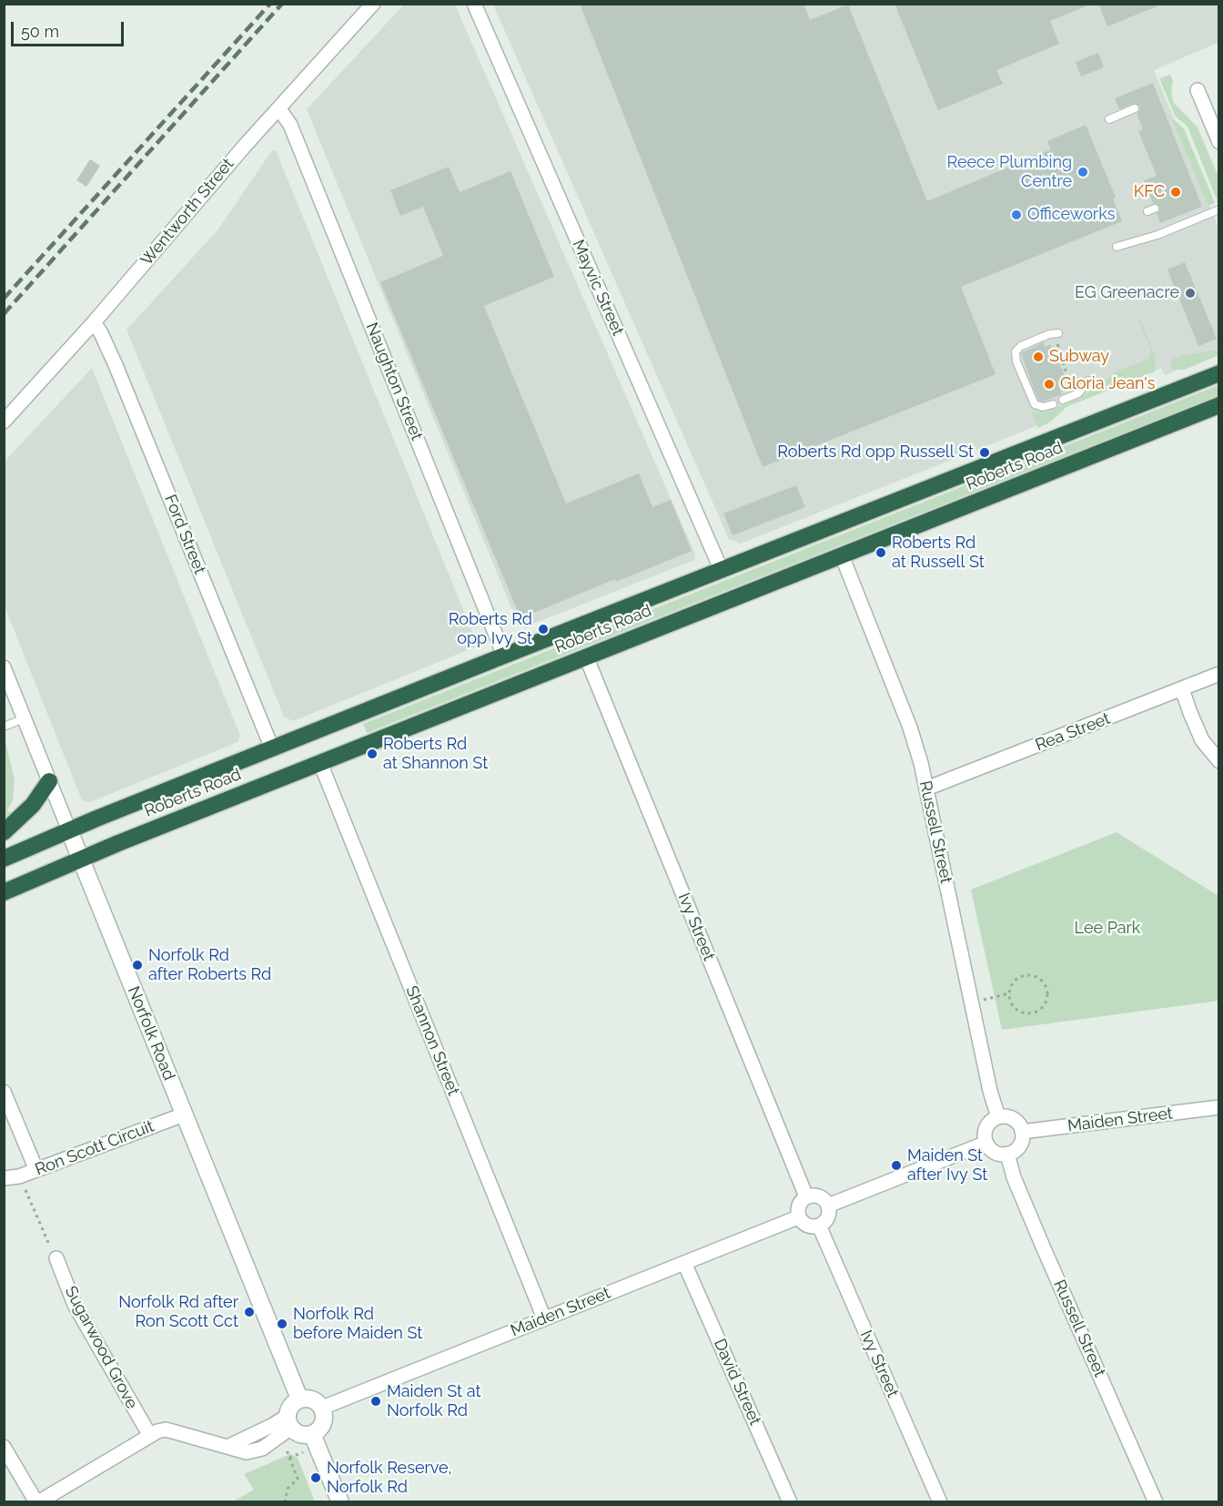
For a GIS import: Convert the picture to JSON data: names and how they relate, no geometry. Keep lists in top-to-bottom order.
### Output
{
  "streets": {
    "highway": ["Roberts Road"],
    "street": [
      "Wentworth Street",
      "Mayvic Street",
      "Naughton Street",
      "Ford Street",
      "Rea Street",
      "Russell Street",
      "Ivy Street",
      "Norfolk Road",
      "Shannon Street",
      "Maiden Street",
      "Ron Scott Circuit",
      "Sugarwood Grove",
      "David Street"
    ]
  },
  "crossings": [
    ["Wentworth Street", "Naughton Street"],
    ["Wentworth Street", "Ford Street"],
    ["Mayvic Street", "Roberts Road"],
    ["Naughton Street", "Roberts Road"],
    ["Roberts Road", "Ford Street"],
    ["Roberts Road", "Russell Street"],
    ["Roberts Road", "Ivy Street"],
    ["Roberts Road", "Norfolk Road"],
    ["Roberts Road", "Shannon Street"],
    ["Rea Street", "Russell Street"],
    ["Russell Street", "Maiden Street"],
    ["Ivy Street", "Maiden Street"],
    ["Norfolk Road", "Maiden Street"],
    ["Norfolk Road", "Ron Scott Circuit"],
    ["Shannon Street", "Maiden Street"],
    ["Maiden Street", "David Street"]
  ],
  "parks": ["Lee Park"],
  "places": [
    "Reece Plumbing Centre",
    "KFC",
    "Officeworks",
    "EG Greenacre",
    "Subway",
    "Gloria Jean's",
    "Roberts Rd opp Russell St",
    "Roberts Rd at Russell St",
    "Roberts Rd opp Ivy St",
    "Roberts Rd at Shannon St",
    "Norfolk Rd after Roberts Rd",
    "Maiden St after Ivy St",
    "Norfolk Rd after Ron Scott Cct",
    "Norfolk Rd before Maiden St",
    "Maiden St at Norfolk Rd",
    "Norfolk Reserve, Norfolk Rd"
  ],
  "scale_bar": "50 m"
}
